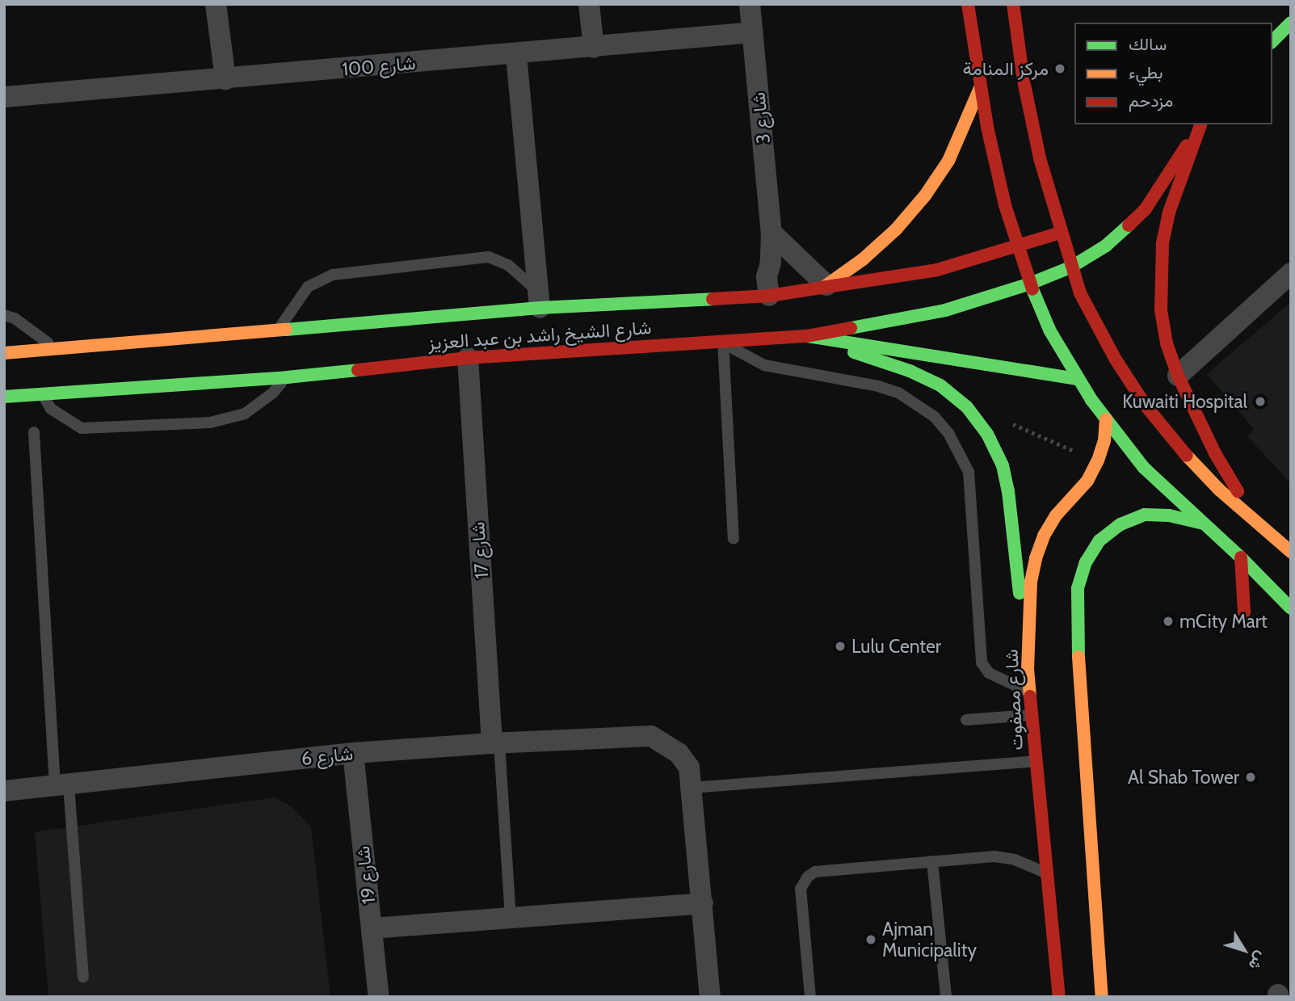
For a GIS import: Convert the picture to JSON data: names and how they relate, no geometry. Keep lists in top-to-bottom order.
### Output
{
  "streets": {
    "main road": ["شارع الشيخ راشد بن عبد العزيز", "شارع مصفوت"],
    "street": [
      "شارع 100",
      "شارع 3",
      "شارع 17",
      "شارع 6",
      "شارع 19"
    ]
  },
  "crossings": [
    ["شارع 100", "شارع 3"],
    ["شارع 3", "شارع الشيخ راشد بن عبد العزيز"],
    ["شارع الشيخ راشد بن عبد العزيز", "شارع 17"],
    ["شارع 17", "شارع 6"],
    ["شارع 6", "شارع 19"]
  ],
  "places": [
    "مركز المنامة",
    "Kuwaiti Hospital",
    "mCity Mart",
    "Lulu Center",
    "Al Shab Tower",
    "Ajman Municipality"
  ],
  "legend": ["سالك", "بطيء", "مزدحم"],
  "north": "bottom right"
}
